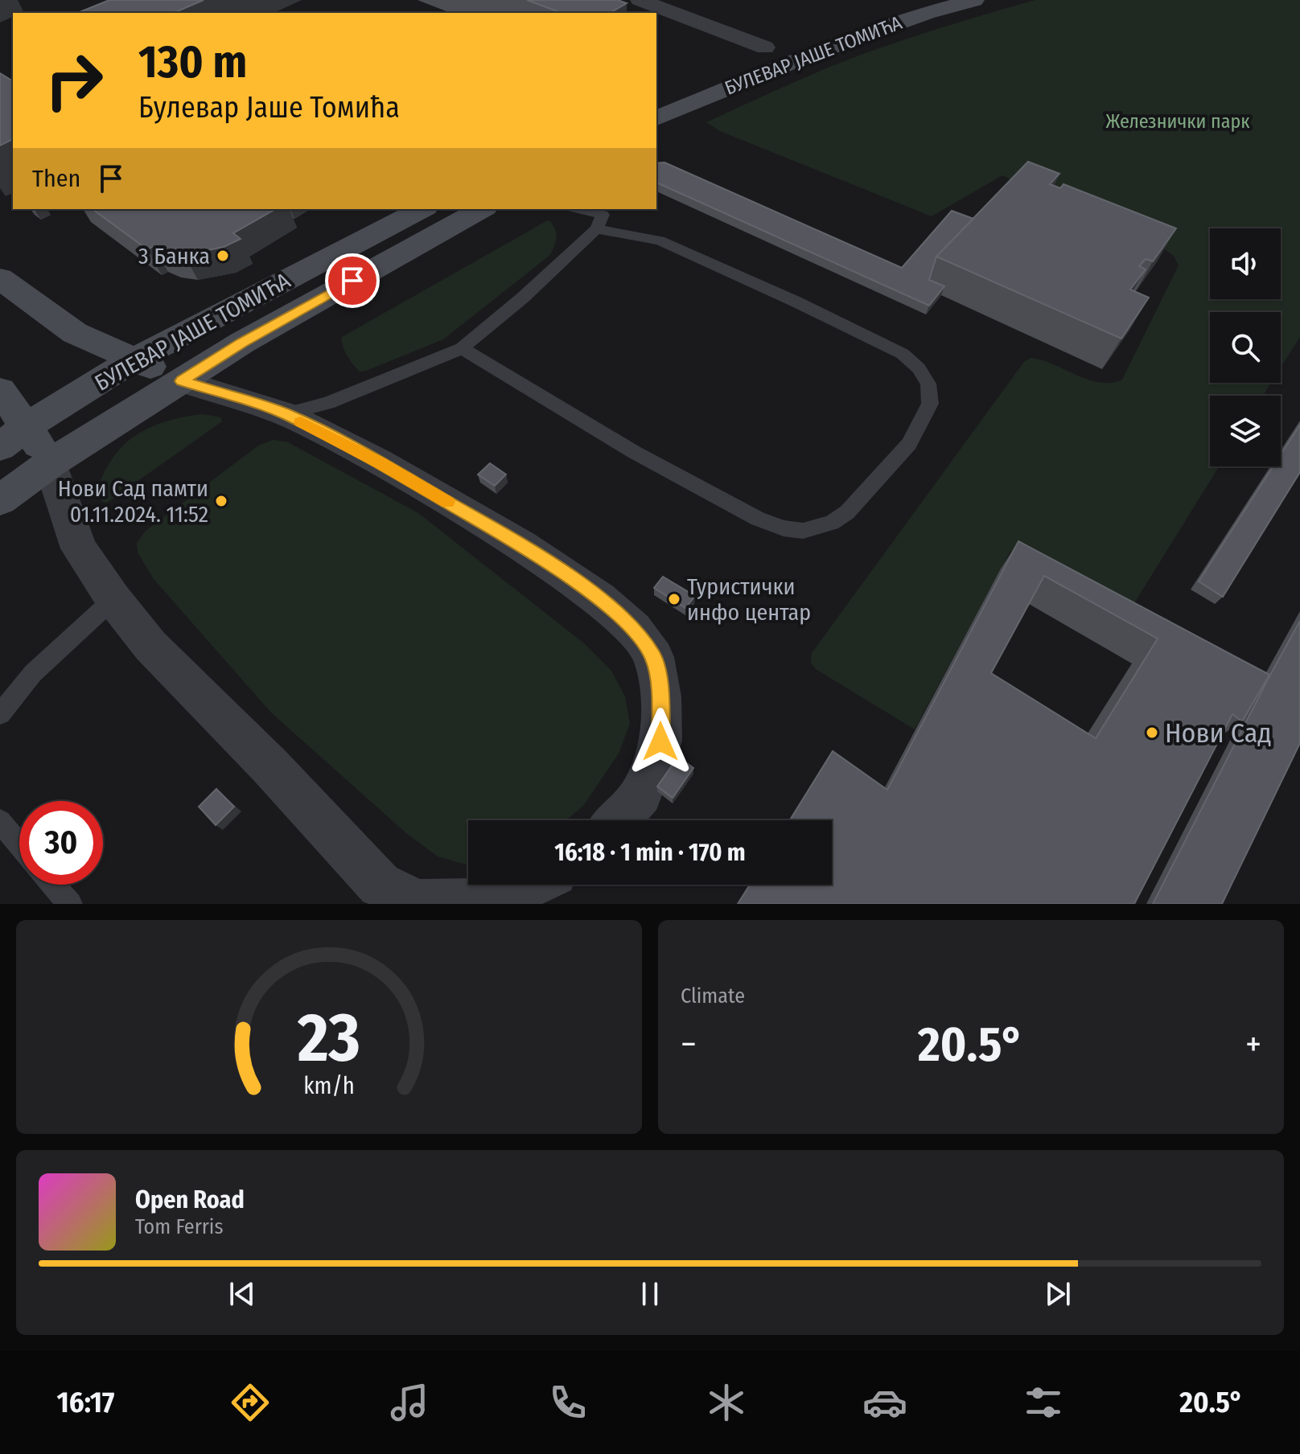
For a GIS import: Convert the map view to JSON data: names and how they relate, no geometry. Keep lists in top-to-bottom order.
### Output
{
  "streets": {
    "main road": ["БУЛЕВАР ЈАШЕ ТОМИЋА"]
  },
  "parks": ["Железнички парк"],
  "places": [
    "3 Банка",
    "Нови Сад памти 01.11.2024. 11:52",
    "Туристички инфо центар",
    "Нови Сад"
  ],
  "page": {
    "turn": ["130 m", "Булевар Јаше Томића"],
    "then": "Then",
    "limit": "30",
    "trip": "16:18 · 1 min · 170 m",
    "tile": "Climate",
    "heat": ["−", "20.5°", "+"],
    "song": ["Open Road", "Tom Ferris"],
    "tabs": ["16:17", "20.5°"],
    "gauge": ["23", "km/h"]
  }
}
